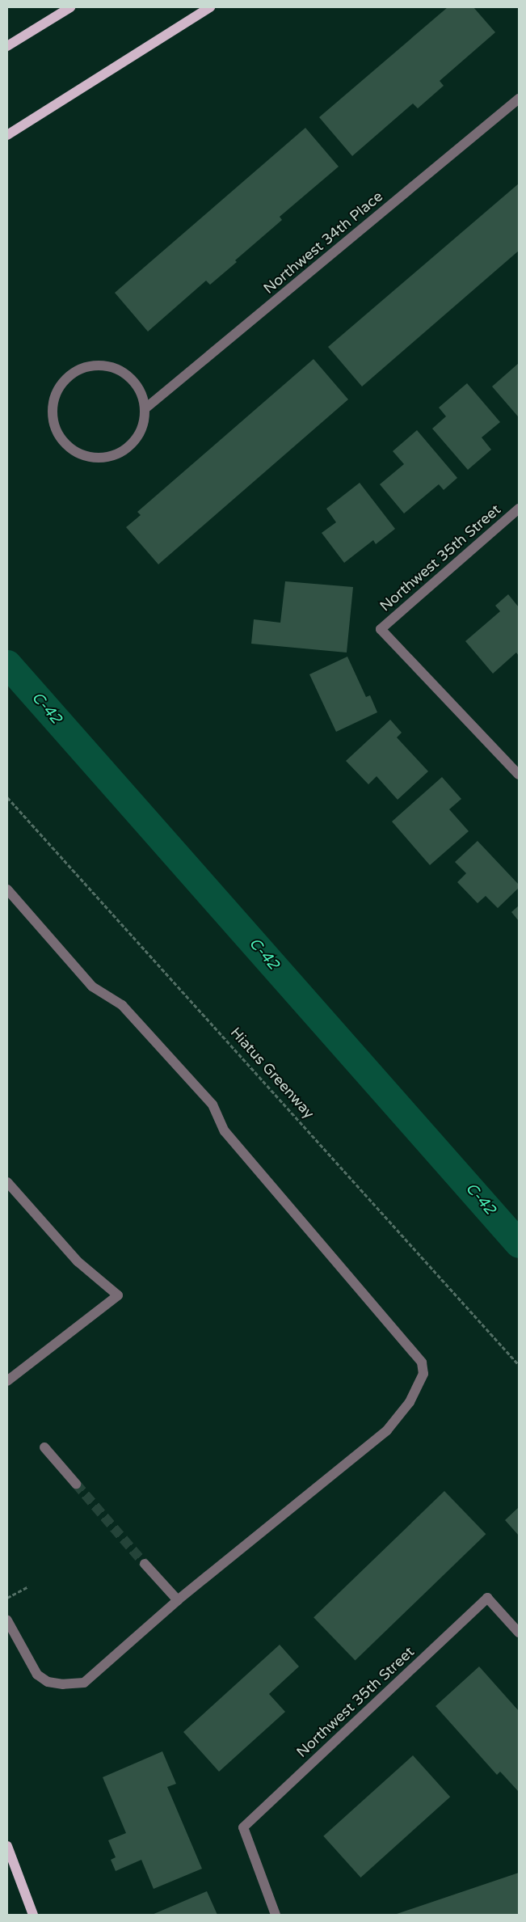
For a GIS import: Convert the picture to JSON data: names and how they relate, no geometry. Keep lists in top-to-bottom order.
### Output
{
  "streets": {
    "street": ["Northwest 34th Place", "Northwest 35th Street"],
    "path": ["Hiatus Greenway"]
  },
  "water": ["C-42"]
}
